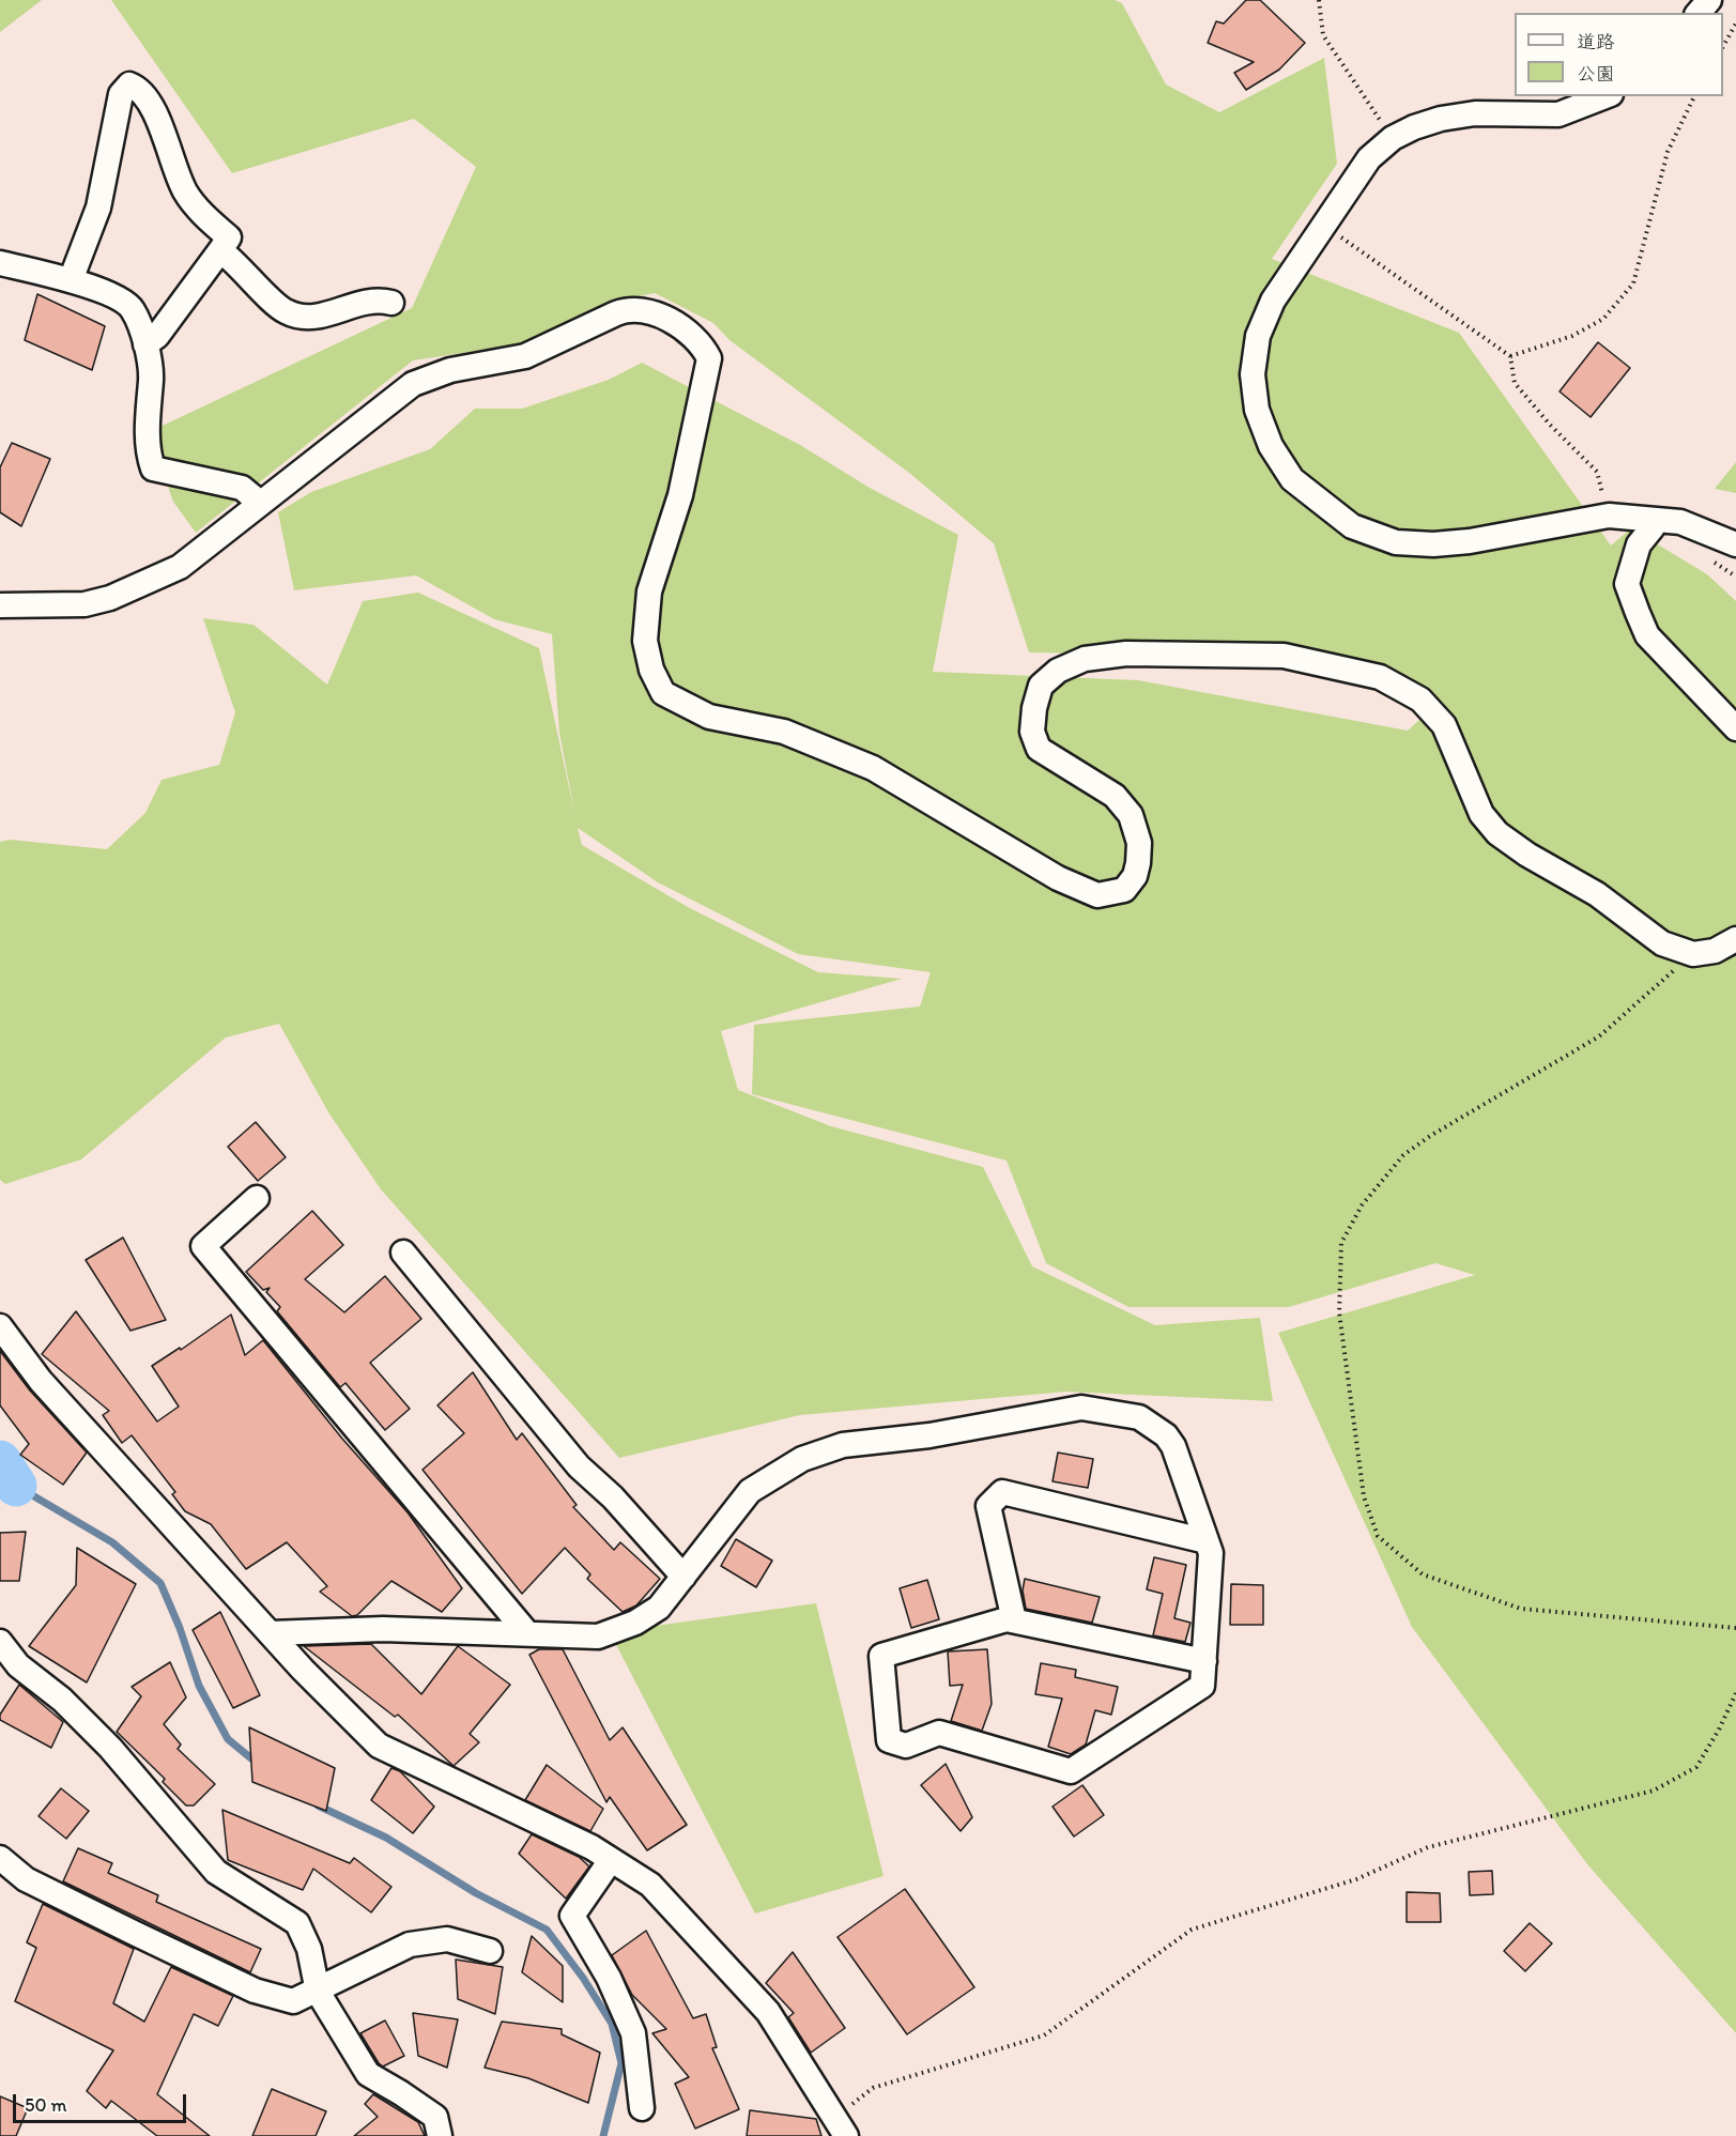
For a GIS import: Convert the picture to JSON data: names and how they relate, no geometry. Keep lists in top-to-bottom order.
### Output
{
  "legend": ["道路", "公園"],
  "scale_bar": "50 m"
}
